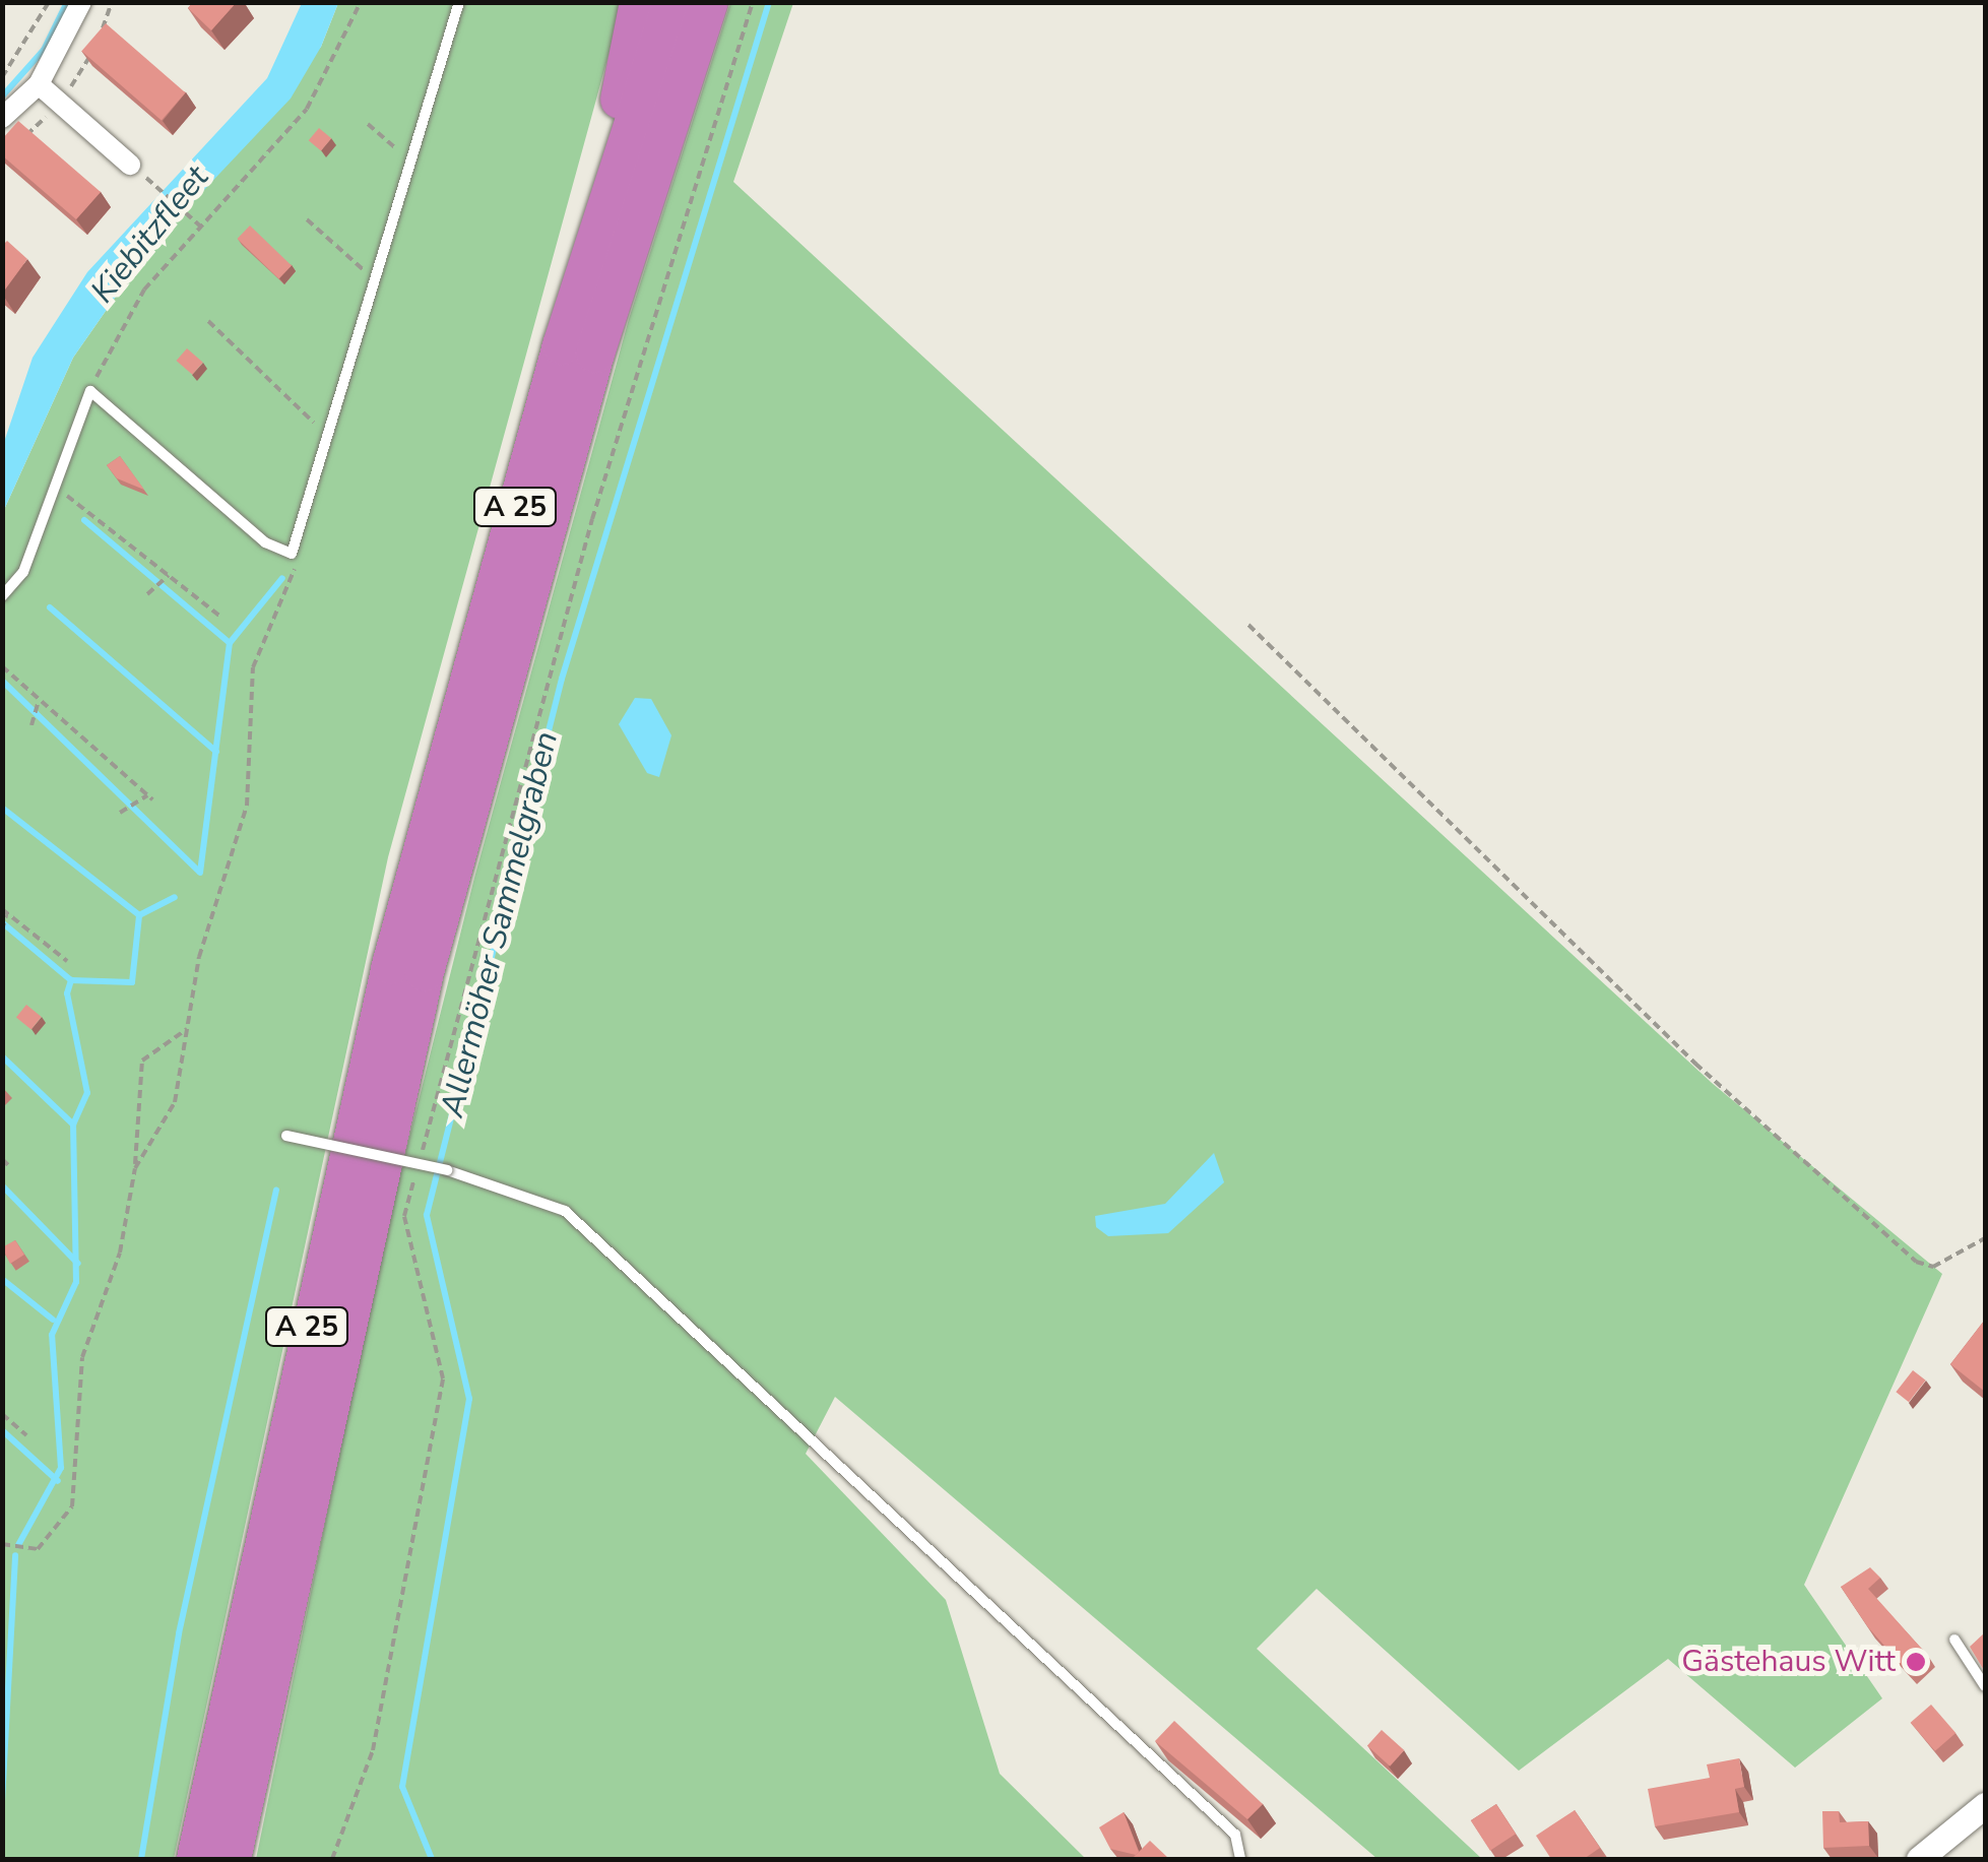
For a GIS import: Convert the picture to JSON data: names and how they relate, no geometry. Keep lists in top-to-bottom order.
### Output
{
  "streets": {
    "highway": ["A 25"]
  },
  "water": ["Kiebitzfleet", "Allermöher Sammelgraben"],
  "places": ["Gästehaus Witt"]
}
